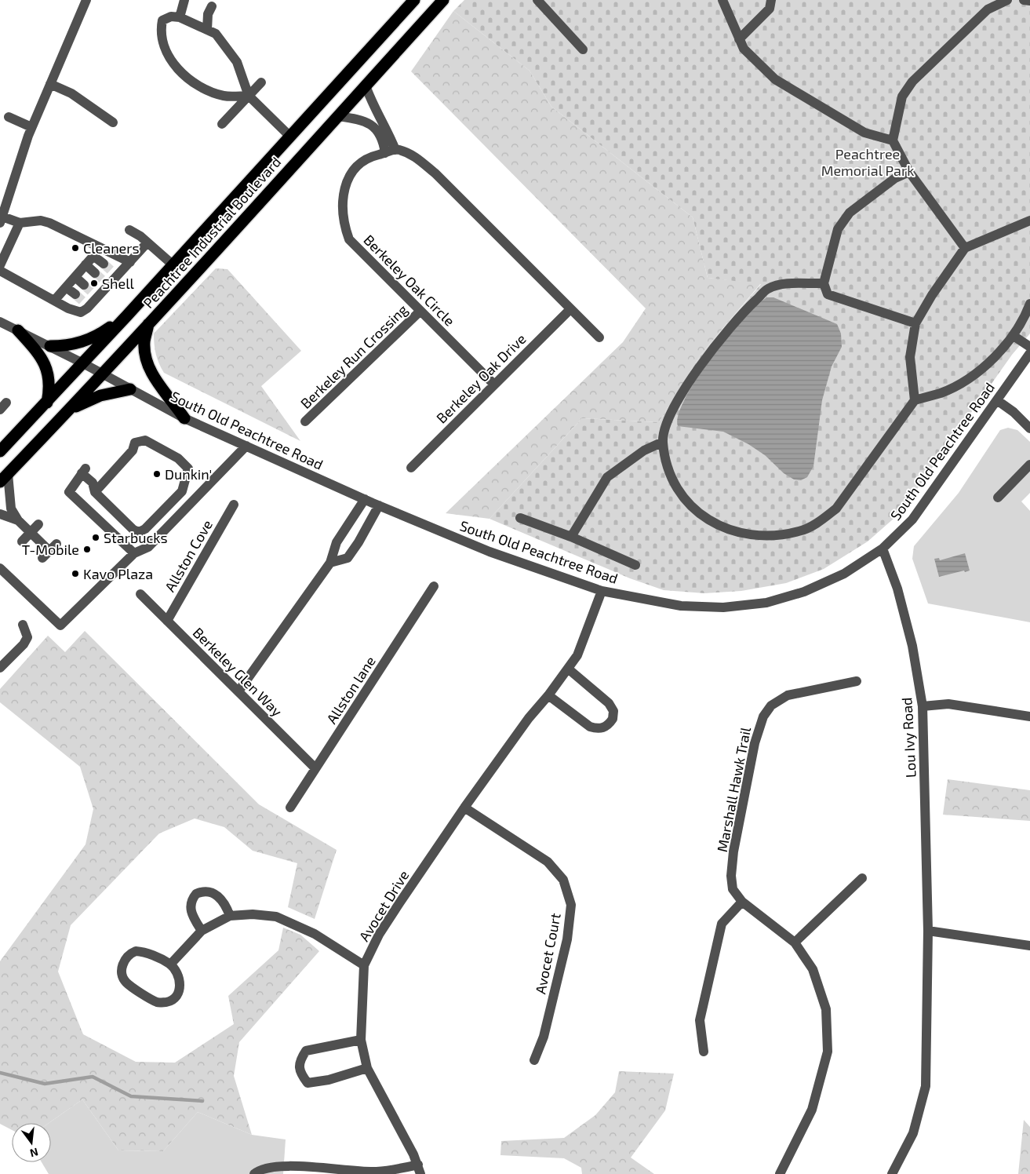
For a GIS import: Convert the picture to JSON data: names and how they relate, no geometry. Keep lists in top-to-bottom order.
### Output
{
  "streets": {
    "highway": ["Peachtree Industrial Boulevard"],
    "street": [
      "Berkeley Oak Circle",
      "Berkeley Run Crossing",
      "Berkeley Oak Drive",
      "South Old Peachtree Road",
      "Allston Cove",
      "Berkeley Glen Way",
      "Allston lane",
      "Lou Ivy Road",
      "Marshall Hawk Trail",
      "Avocet Drive",
      "Avocet Court"
    ]
  },
  "crossings": [
    ["Peachtree Industrial Boulevard", "South Old Peachtree Road"],
    ["Berkeley Oak Circle", "Berkeley Run Crossing"],
    ["Berkeley Oak Circle", "Berkeley Oak Drive"],
    ["South Old Peachtree Road", "Lou Ivy Road"],
    ["South Old Peachtree Road", "Avocet Drive"],
    ["Allston Cove", "Berkeley Glen Way"],
    ["Berkeley Glen Way", "Allston lane"],
    ["Avocet Drive", "Avocet Court"]
  ],
  "parks": ["Peachtree Memorial Park"],
  "places": [
    "Cleaners",
    "Shell",
    "Dunkin'",
    "Starbucks",
    "T-Mobile",
    "Kavo Plaza"
  ],
  "north": "bottom"
}
